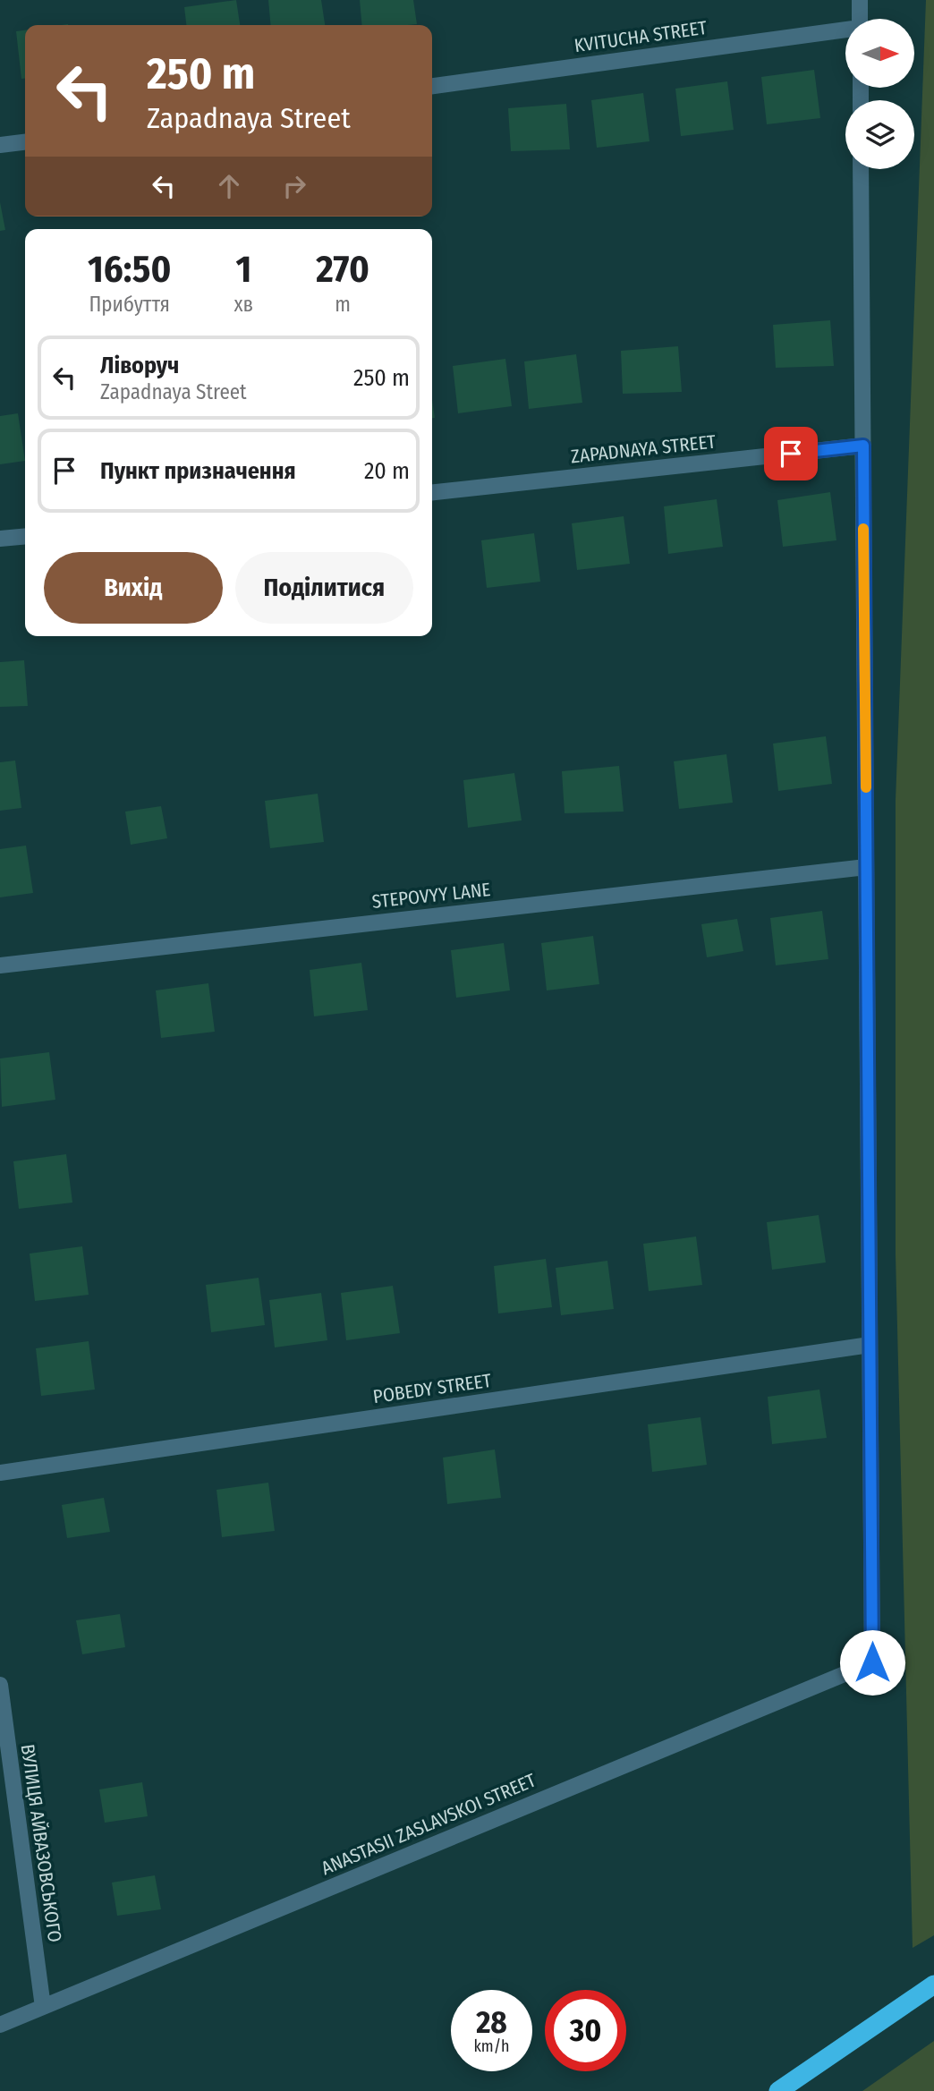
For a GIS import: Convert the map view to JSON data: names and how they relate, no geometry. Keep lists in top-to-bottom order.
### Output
{
  "streets": {
    "street": [
      "KVІTUCHA STREET",
      "ZAPADNAYA STREET",
      "STEPOVYY LANE",
      "POBEDY STREET",
      "ANASTASII ZASLAVSKOI STREET",
      "ВУЛИЦЯ АЙВАЗОВСЬКОГО"
    ]
  },
  "crossings": [
    ["POBEDY STREET", "ANASTASII ZASLAVSKOI STREET"],
    ["ANASTASII ZASLAVSKOI STREET", "ВУЛИЦЯ АЙВАЗОВСЬКОГО"]
  ],
  "north": "right",
  "page": {
    "turn": ["250 m", "Zapadnaya Street"],
    "eta": [
      "16:50",
      "Прибуття",
      "1",
      "хв",
      "270",
      "m"
    ],
    "list": [
      {
        "name": "Ліворуч",
        "note": "Zapadnaya Street",
        "value": "250 m"
      },
      {
        "name": "Пункт призначення",
        "value": "20 m"
      }
    ],
    "buttons": ["Вихід", "Поділитися"],
    "speed": "28 km/h",
    "limit": "30"
  }
}
